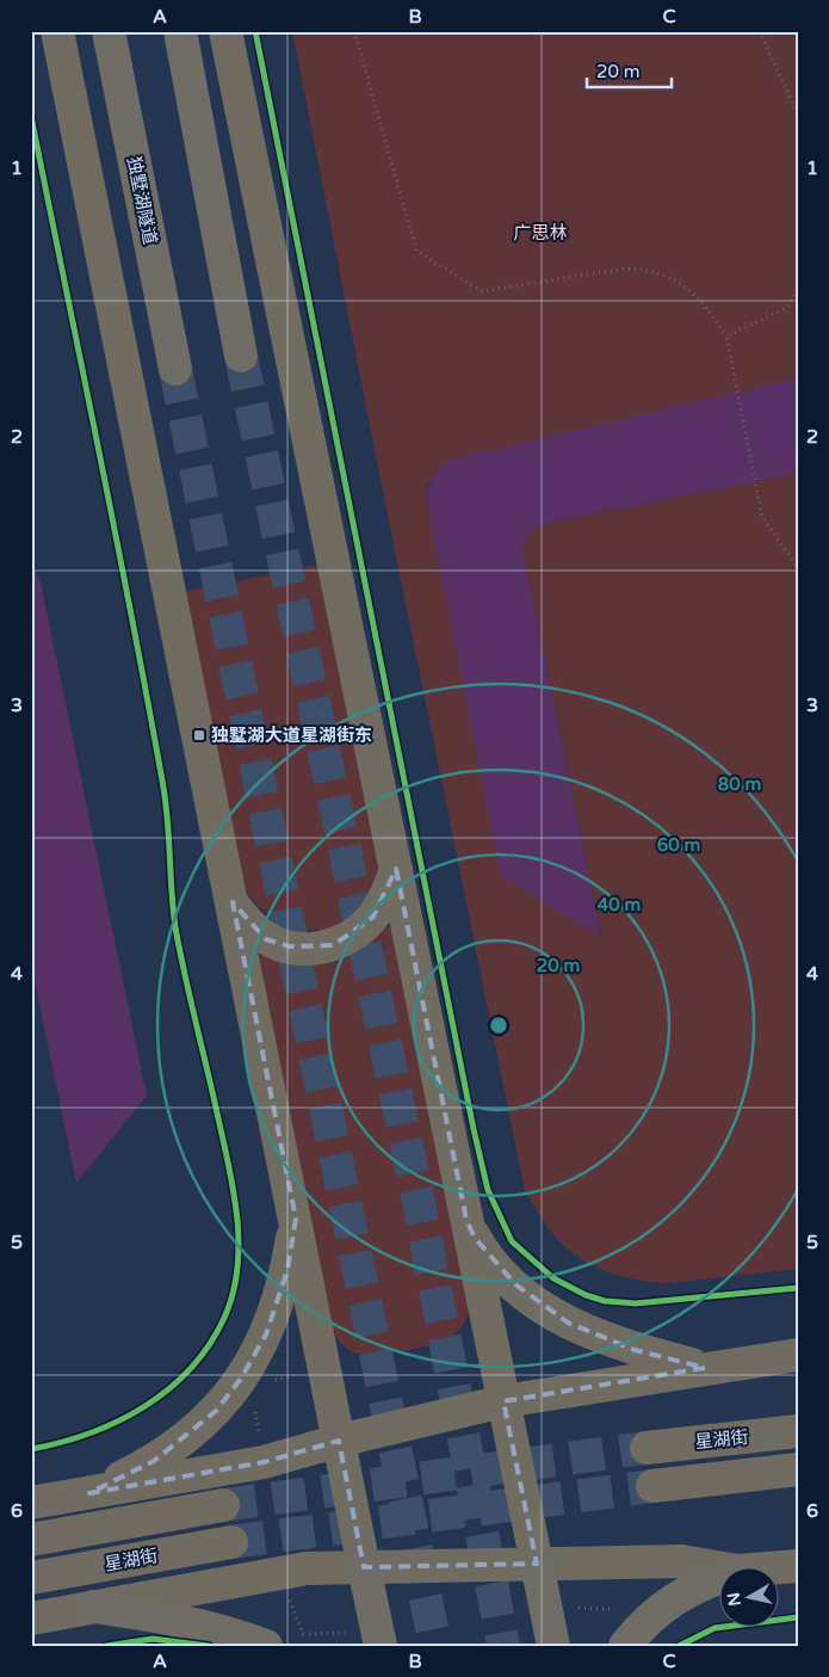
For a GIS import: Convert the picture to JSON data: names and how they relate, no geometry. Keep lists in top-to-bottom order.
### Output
{
  "streets": {
    "highway": ["独墅湖隧道"],
    "main road": ["星湖街"]
  },
  "parks": ["广思林"],
  "places": {
    "transit": ["独墅湖大道星湖街东"]
  },
  "scale_bar": "20 m",
  "north": "left",
  "grid": {
    "columns": ["A", "B", "C"],
    "rows": [
      "1",
      "2",
      "3",
      "4",
      "5",
      "6"
    ]
  },
  "rings": [
    "80 m",
    "60 m",
    "40 m",
    "20 m"
  ]
}
